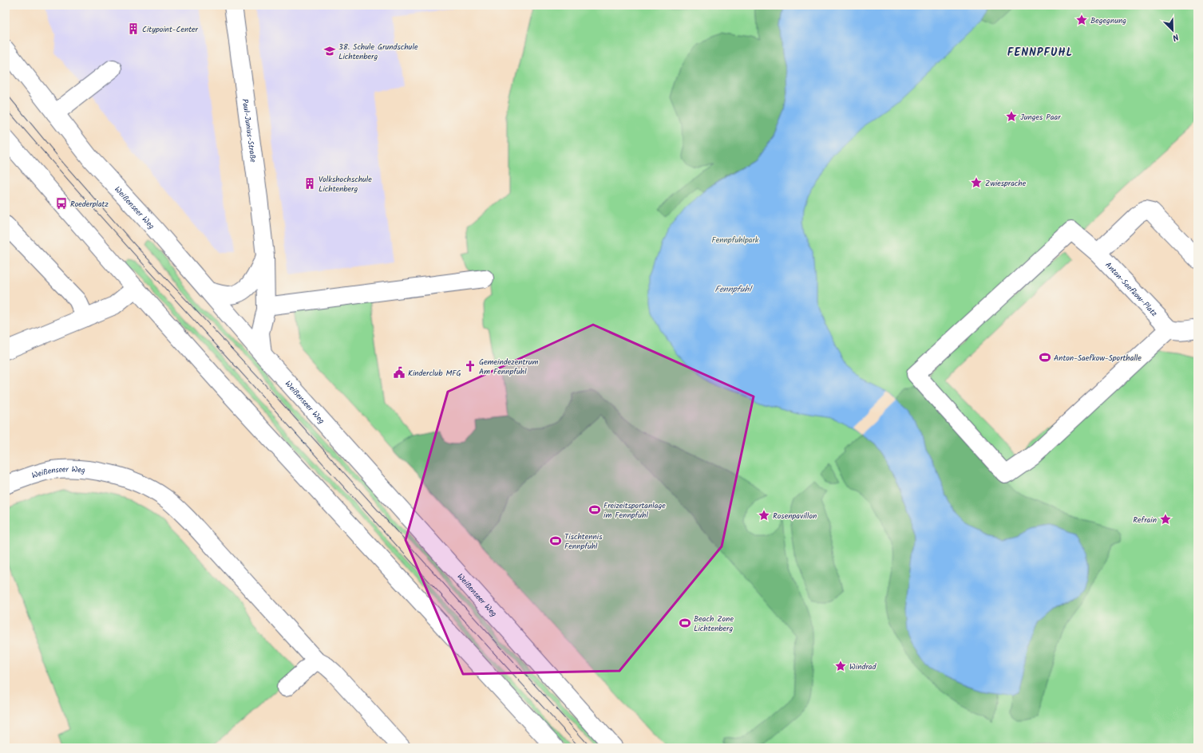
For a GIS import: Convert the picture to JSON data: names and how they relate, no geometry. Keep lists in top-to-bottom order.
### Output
{
  "streets": {
    "main road": ["Paul-Junius-Straße", "Weißenseer Weg", "Anton-Saefkow-Platz"]
  },
  "crossings": [
    ["Paul-Junius-Straße", "Weißenseer Weg"]
  ],
  "districts": ["FENNPFUHL"],
  "water": ["Fennpfuhl"],
  "parks": ["Fennpfuhlpark"],
  "places": {
    "place": [
      "Begegnung",
      "Junges Paar",
      "Zwiesprache",
      "Rosenpavillon",
      "Refrain",
      "Windrad"
    ],
    "building": ["Citypoint-Center", "Volkshochschule Lichtenberg"],
    "school or university": ["38. Schule Grundschule Lichtenberg"],
    "bus stop": ["Roederplatz"],
    "sports": [
      "Anton-Saefkow-Sporthalle",
      "Freizeitsportanlage im Fennpfuhl",
      "Tischtennis Fennpfuhl",
      "Beach Zone Lichtenberg"
    ],
    "church": ["Gemeindezentrum Am Fennpfuhl"],
    "public building": ["Kinderclub MFG"]
  },
  "north": "bottom right"
}
